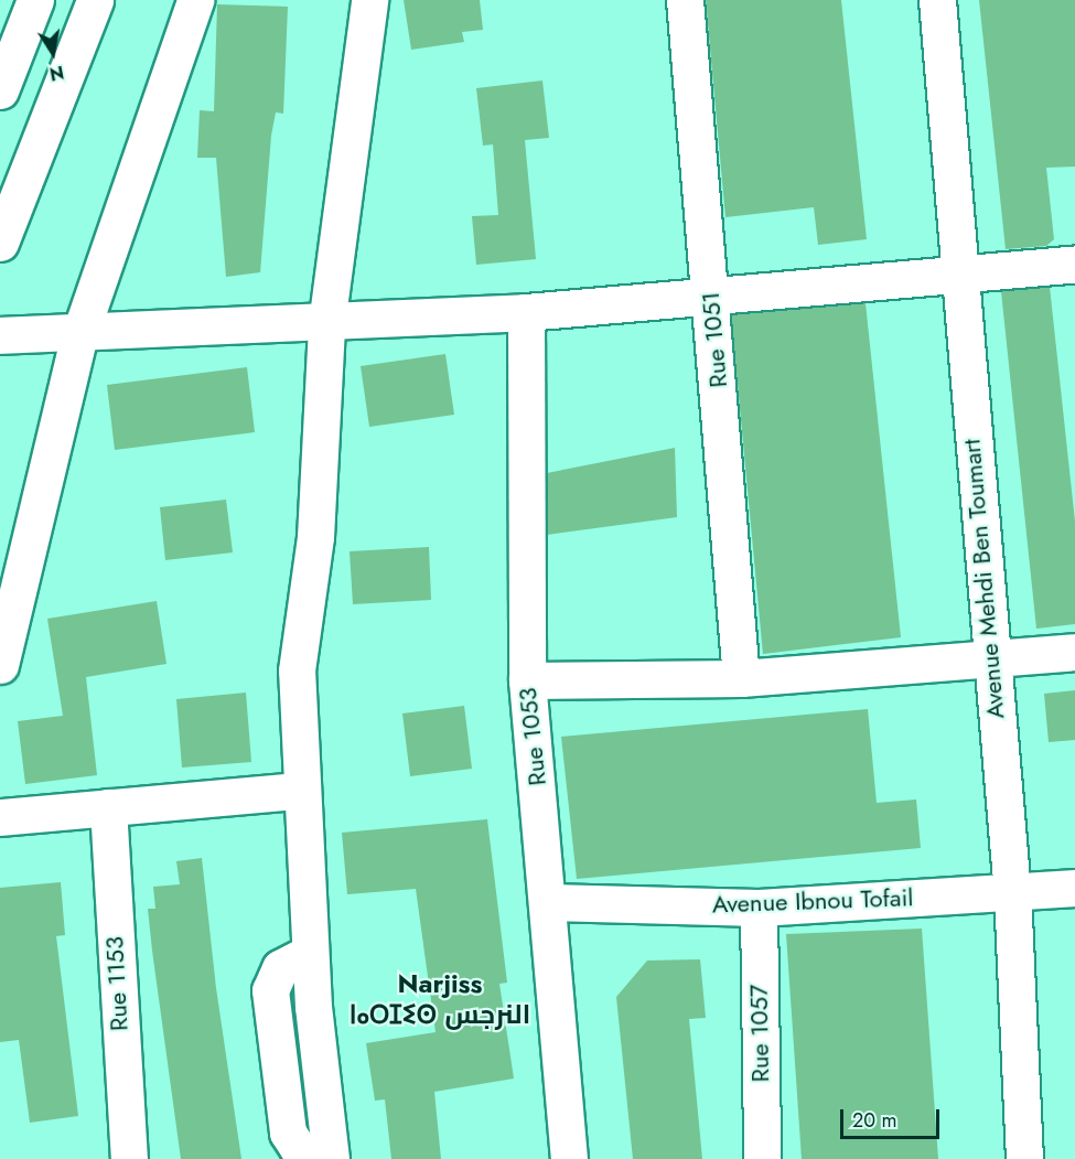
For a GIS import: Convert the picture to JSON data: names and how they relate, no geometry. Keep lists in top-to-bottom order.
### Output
{
  "streets": {
    "street": [
      "Rue 1051",
      "Avenue Mehdi Ben Toumart",
      "Rue 1053",
      "Avenue Ibnou Tofail",
      "Rue 1153",
      "Rue 1057"
    ]
  },
  "crossings": [
    ["Avenue Mehdi Ben Toumart", "Avenue Ibnou Tofail"],
    ["Rue 1053", "Avenue Ibnou Tofail"],
    ["Avenue Ibnou Tofail", "Rue 1057"]
  ],
  "districts": ["Narjiss ⵏⴰⵔⵊⵉⵙ النرجس"],
  "scale_bar": "20 m",
  "north": "bottom"
}
